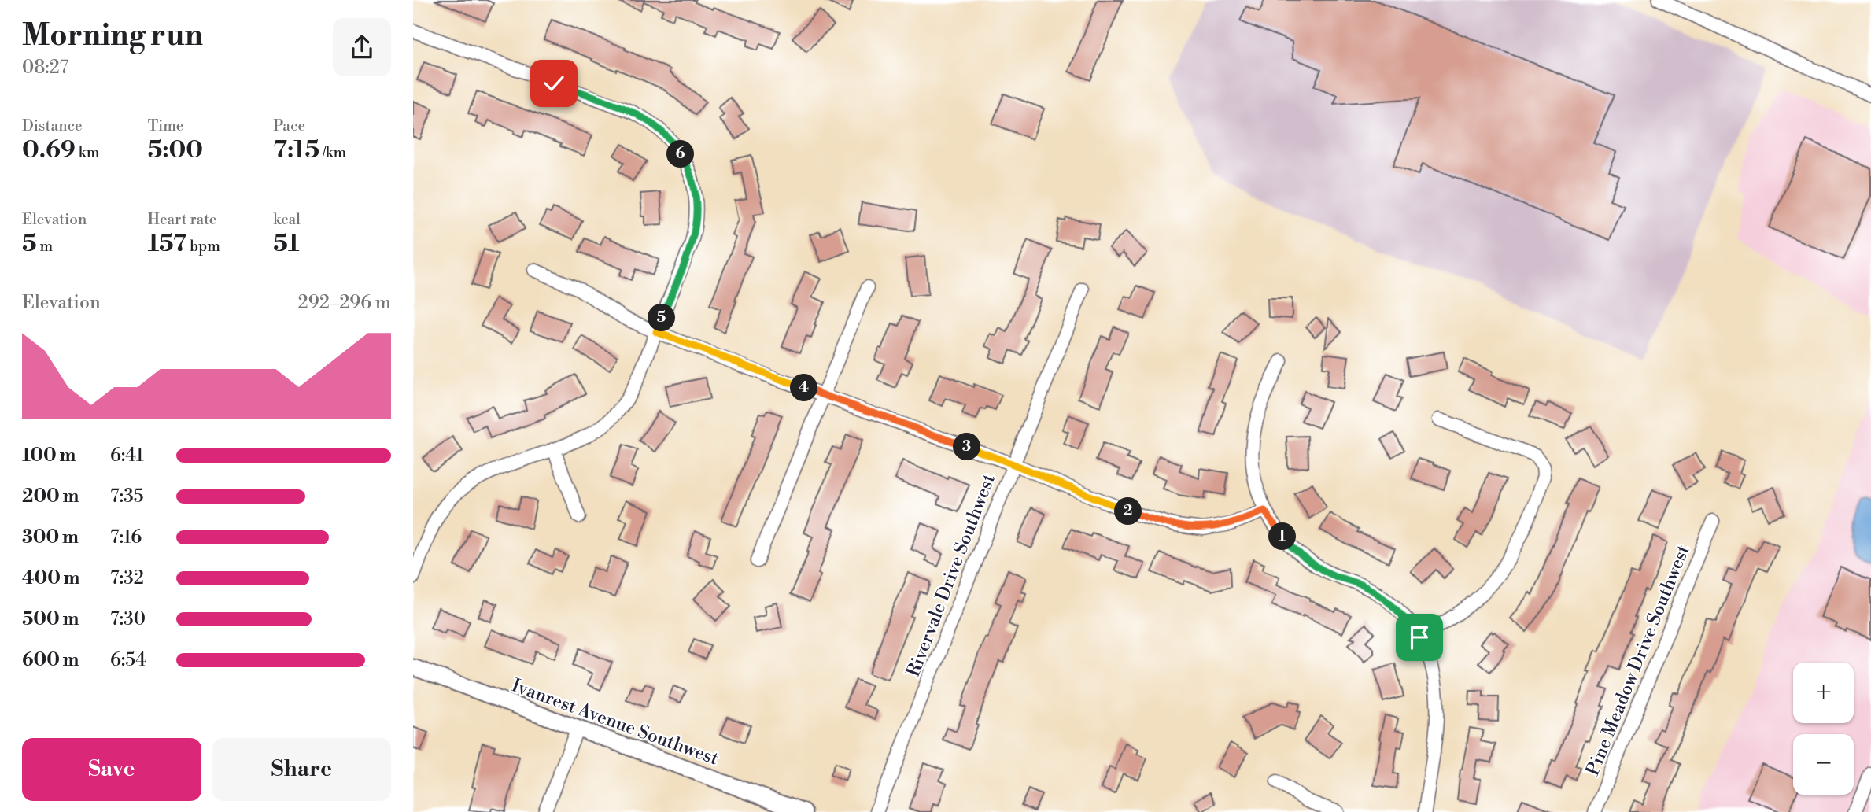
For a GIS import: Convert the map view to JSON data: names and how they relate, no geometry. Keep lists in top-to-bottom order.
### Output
{
  "streets": {
    "street": ["Rivervale Drive Southwest", "Pine Meadow Drive Southwest", "Ivanrest Avenue Southwest"]
  },
  "page": {
    "heading": ["Morning run", "08:27"],
    "stats": [
      ["Distance", "0.69 km"],
      ["Time", "5:00"],
      ["Pace", "7:15 /km"],
      ["Elevation", "5 m"],
      ["Heart rate", "157 bpm"],
      ["kcal", "51"]
    ],
    "pins": [
      "6",
      "5",
      "4",
      "3",
      "2",
      "1"
    ],
    "chart": ["Elevation", "292–296 m"],
    "list": [
      {
        "name": "100 m",
        "note": "6:41"
      },
      {
        "name": "200 m",
        "note": "7:35"
      },
      {
        "name": "300 m",
        "note": "7:16"
      },
      {
        "name": "400 m",
        "note": "7:32"
      },
      {
        "name": "500 m",
        "note": "7:30"
      },
      {
        "name": "600 m",
        "note": "6:54"
      }
    ],
    "map_buttons": ["+", "−"],
    "buttons": ["Save", "Share"]
  }
}
